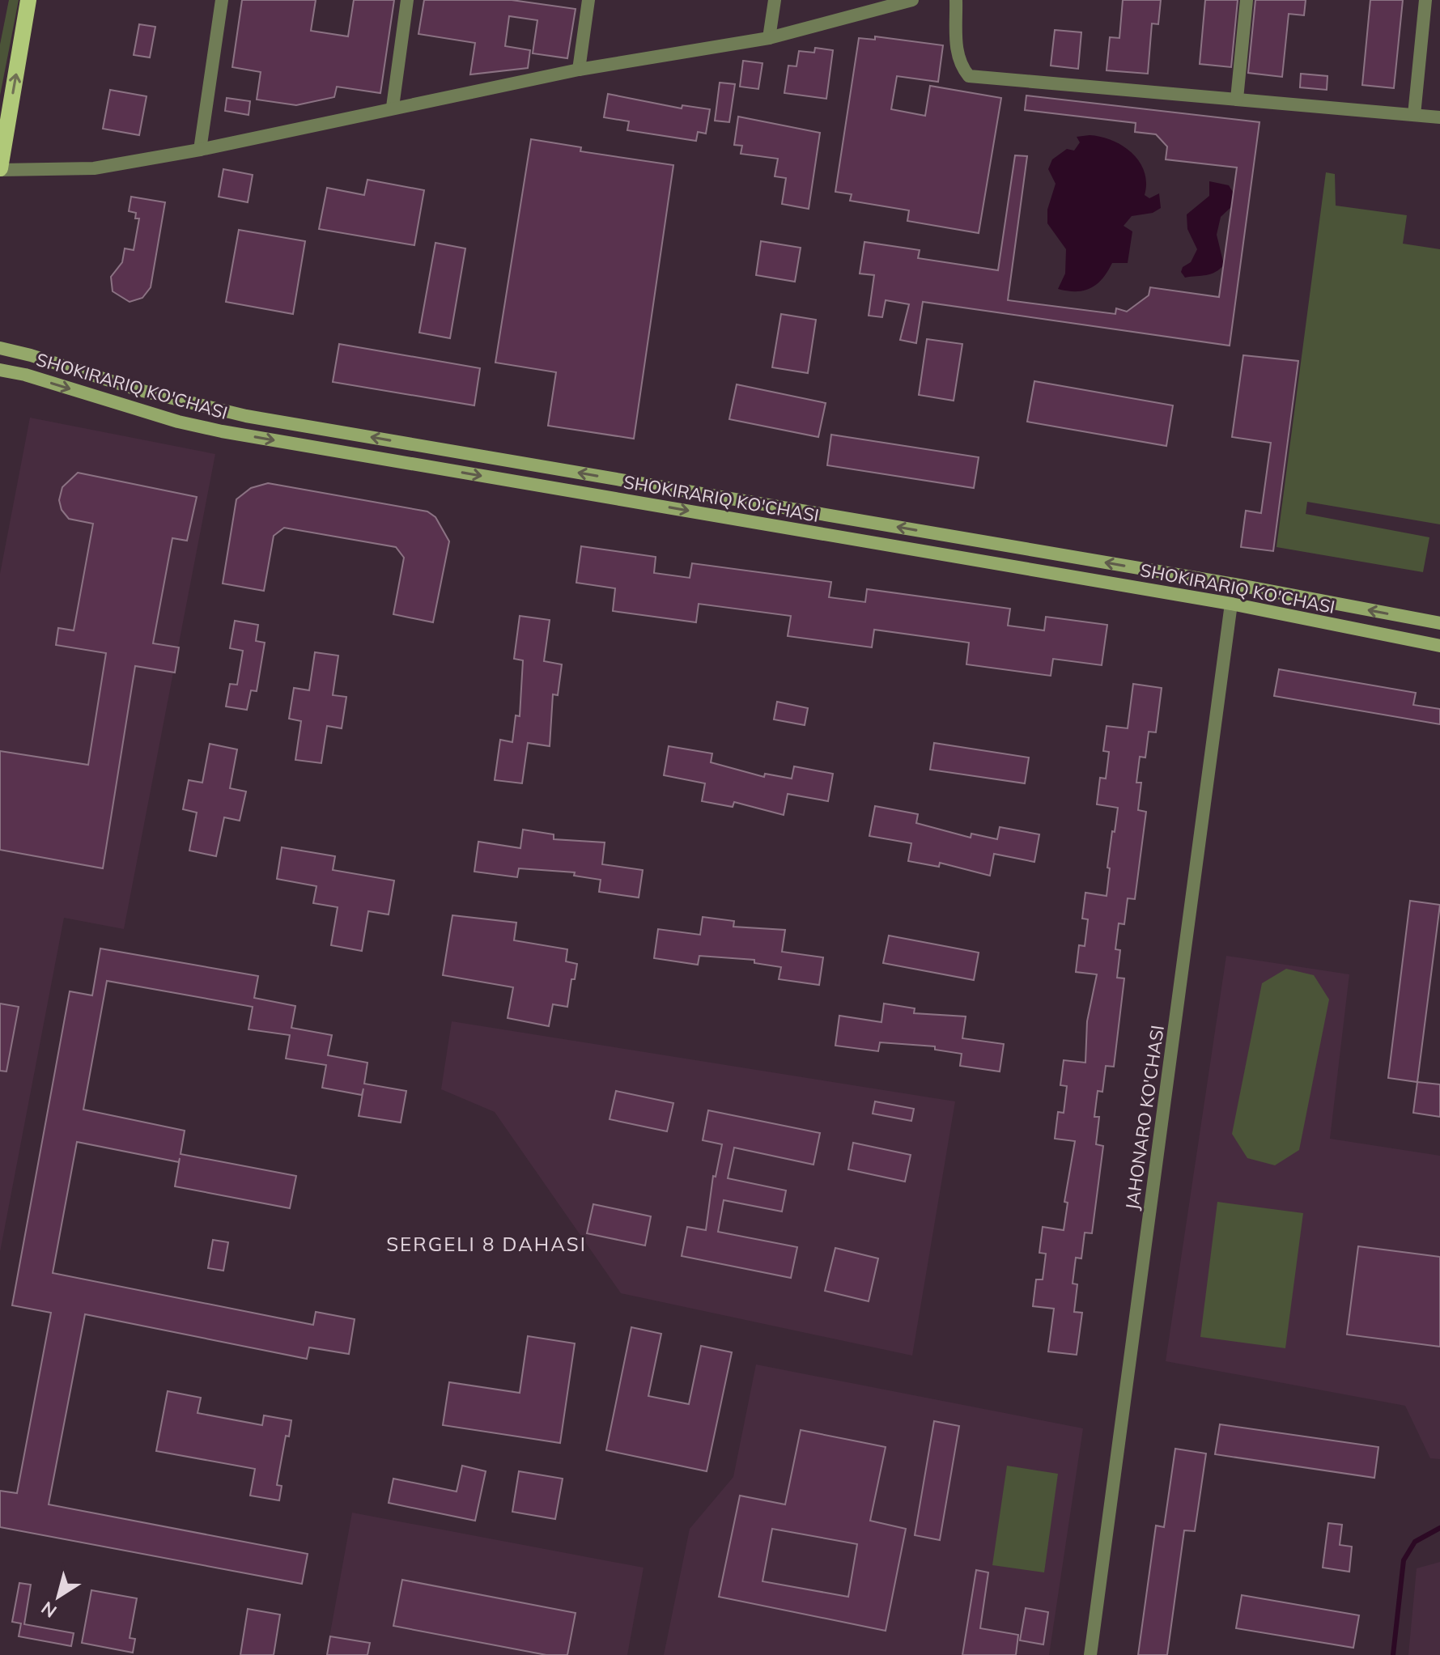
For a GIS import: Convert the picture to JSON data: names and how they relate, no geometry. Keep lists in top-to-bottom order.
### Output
{
  "streets": {
    "main road": ["SHOKIRARIQ KO'CHASI", "JAHONARO KO'CHASI"]
  },
  "crossings": [
    ["SHOKIRARIQ KO'CHASI", "JAHONARO KO'CHASI"]
  ],
  "districts": ["SERGELI 8 DAHASI"],
  "north": "bottom left"
}
